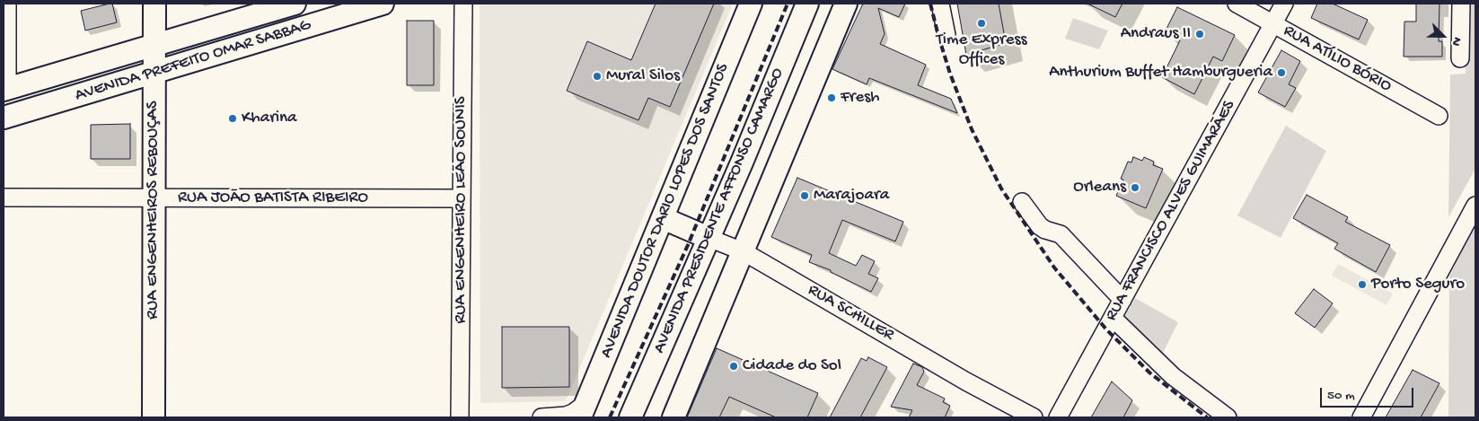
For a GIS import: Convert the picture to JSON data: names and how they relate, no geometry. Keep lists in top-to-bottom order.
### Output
{
  "streets": {
    "main road": [
      "AVENIDA PREFEITO OMAR SABBAG",
      "RUA ENGENHEIROS REBOUÇAS",
      "AVENIDA DOUTOR DARIO LOPES DOS SANTOS",
      "AVENIDA PRESIDENTE AFFONSO CAMARGO",
      "RUA SCHILLER"
    ],
    "street": [
      "RUA ATÍLIO BÓRIO",
      "RUA JOÃO BATISTA RIBEIRO",
      "RUA ENGENHEIRO LEÃO SOUNIS",
      "RUA FRANCISCO ALVES GUIMARÃES"
    ]
  },
  "crossings": [
    ["RUA ATÍLIO BÓRIO", "RUA FRANCISCO ALVES GUIMARÃES"],
    ["AVENIDA PREFEITO OMAR SABBAG", "RUA ENGENHEIROS REBOUÇAS"],
    ["RUA JOÃO BATISTA RIBEIRO", "RUA ENGENHEIROS REBOUÇAS"],
    ["RUA JOÃO BATISTA RIBEIRO", "RUA ENGENHEIRO LEÃO SOUNIS"],
    ["AVENIDA DOUTOR DARIO LOPES DOS SANTOS", "RUA SCHILLER"],
    ["AVENIDA PRESIDENTE AFFONSO CAMARGO", "RUA SCHILLER"]
  ],
  "places": [
    "Time Express Offices",
    "Andraus II",
    "Anthurium Buffet Hamburgueria",
    "Mural Silos",
    "Fresh",
    "Kharina",
    "Orleans",
    "Marajoara",
    "Porto Seguro",
    "Cidade do Sol"
  ],
  "scale_bar": "50 m",
  "north": "bottom right"
}
